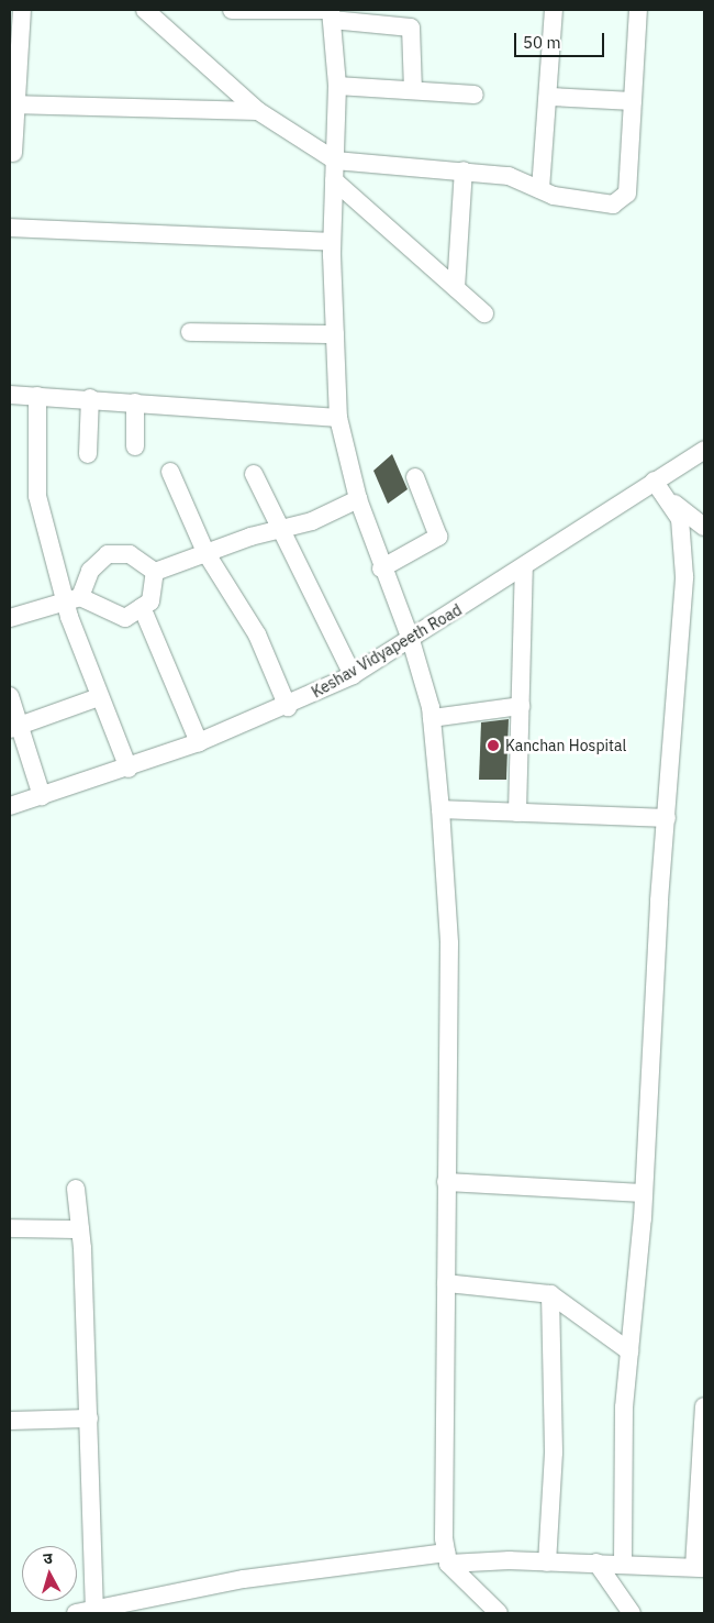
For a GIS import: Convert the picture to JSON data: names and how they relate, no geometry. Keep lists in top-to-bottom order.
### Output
{
  "streets": {
    "street": ["Keshav Vidyapeeth Road"]
  },
  "places": ["Kanchan Hospital"],
  "scale_bar": "50 m",
  "north": "top"
}
